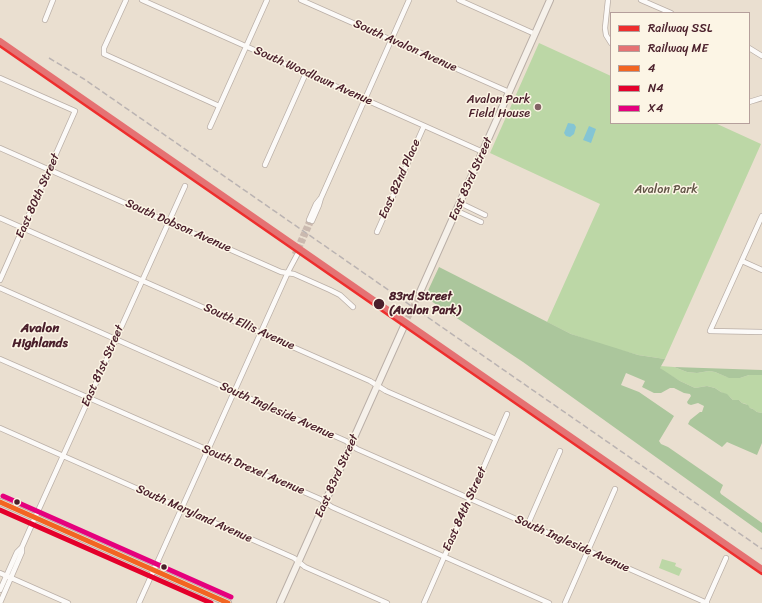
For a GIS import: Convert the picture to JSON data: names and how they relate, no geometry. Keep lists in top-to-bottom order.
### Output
{
  "streets": {
    "street": [
      "South Avalon Avenue",
      "South Woodlawn Avenue",
      "East 82nd Place",
      "East 83rd Street",
      "East 80th Street",
      "South Dobson Avenue",
      "South Ellis Avenue",
      "East 81st Street",
      "South Ingleside Avenue",
      "South Drexel Avenue",
      "East 84th Street",
      "South Maryland Avenue"
    ]
  },
  "crossings": [
    ["South Avalon Avenue", "East 83rd Street"],
    ["South Woodlawn Avenue", "East 82nd Place"],
    ["South Woodlawn Avenue", "East 83rd Street"],
    ["East 83rd Street", "South Ellis Avenue"],
    ["East 83rd Street", "South Ingleside Avenue"],
    ["East 83rd Street", "South Drexel Avenue"],
    ["East 83rd Street", "South Maryland Avenue"],
    ["East 80th Street", "South Dobson Avenue"],
    ["East 80th Street", "South Ellis Avenue"],
    ["South Dobson Avenue", "East 81st Street"],
    ["South Ellis Avenue", "East 81st Street"],
    ["South Ellis Avenue", "East 84th Street"],
    ["East 81st Street", "South Ingleside Avenue"],
    ["East 81st Street", "South Drexel Avenue"],
    ["East 81st Street", "South Maryland Avenue"],
    ["South Ingleside Avenue", "East 84th Street"],
    ["South Drexel Avenue", "East 84th Street"]
  ],
  "districts": ["Avalon Highlands"],
  "parks": ["Avalon Park"],
  "places": ["Avalon Park Field House", "83rd Street (Avalon Park)"],
  "lines": [
    "rail line ME",
    "rail line SSL",
    "transit line X4",
    "transit line 4",
    "transit line N4"
  ],
  "legend": [
    "Railway SSL",
    "Railway ME",
    "4",
    "N4",
    "X4"
  ]
}
